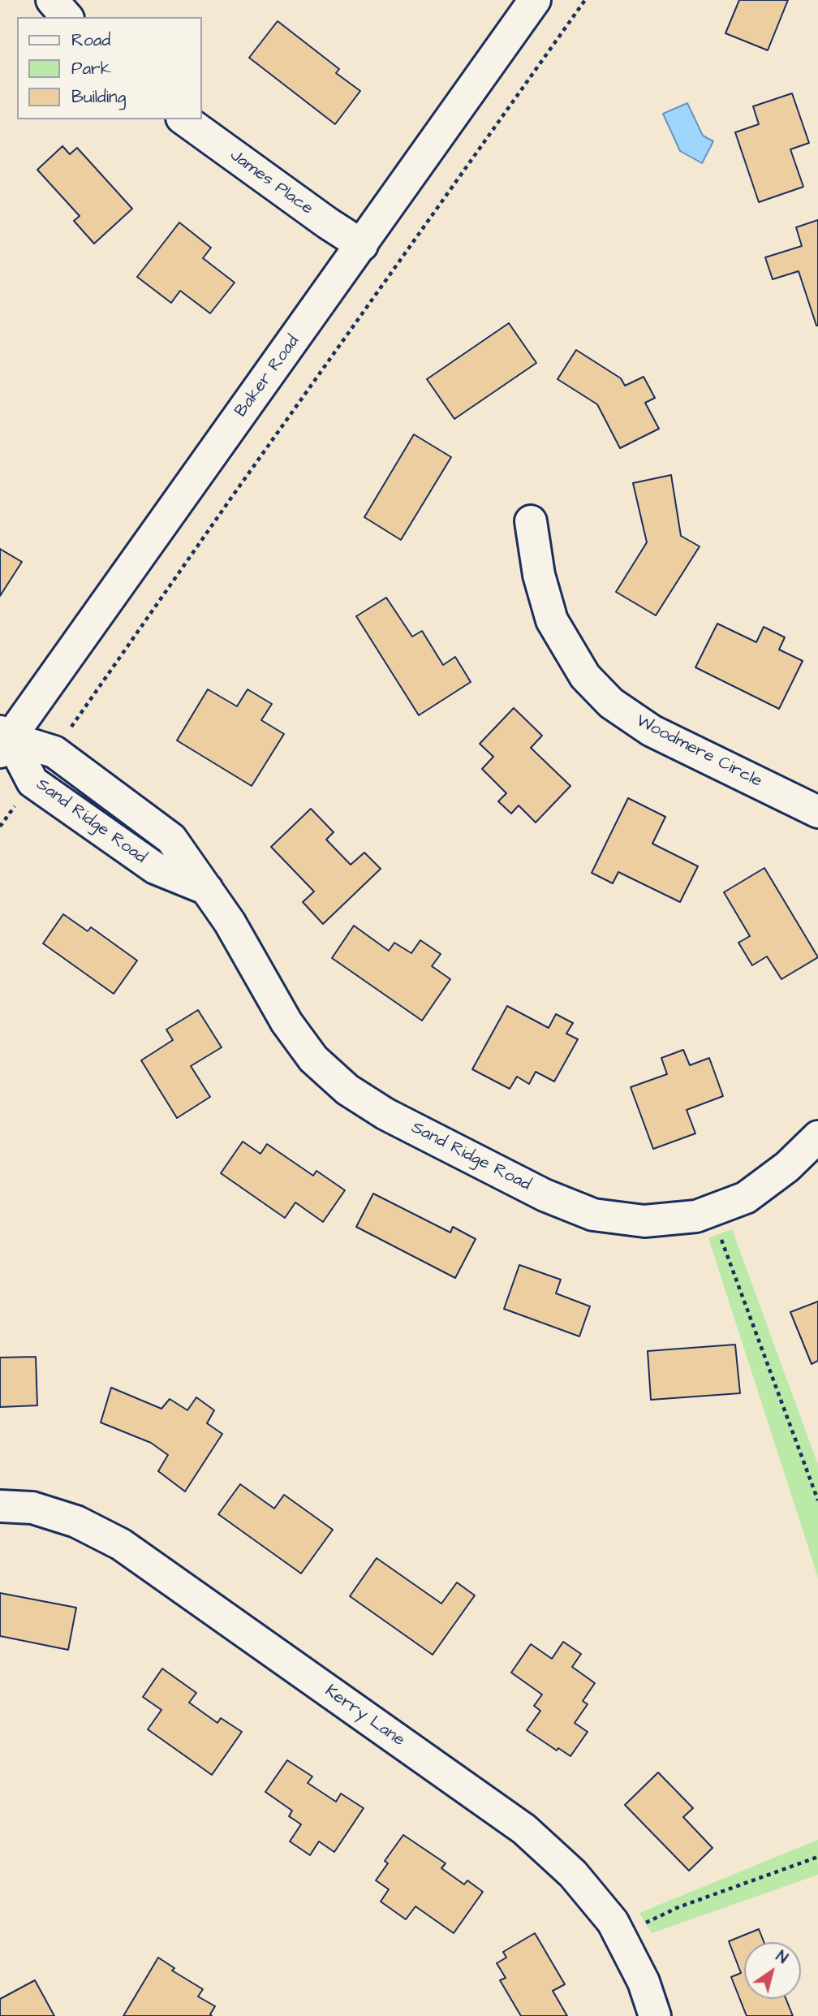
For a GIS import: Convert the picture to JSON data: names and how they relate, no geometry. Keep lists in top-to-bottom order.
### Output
{
  "streets": {
    "street": [
      "James Place",
      "Baker Road",
      "Woodmere Circle",
      "Sand Ridge Road",
      "Kerry Lane"
    ]
  },
  "crossings": [
    ["James Place", "Baker Road"],
    ["Baker Road", "Sand Ridge Road"]
  ],
  "legend": ["Road", "Park", "Building"],
  "north": "top right"
}
